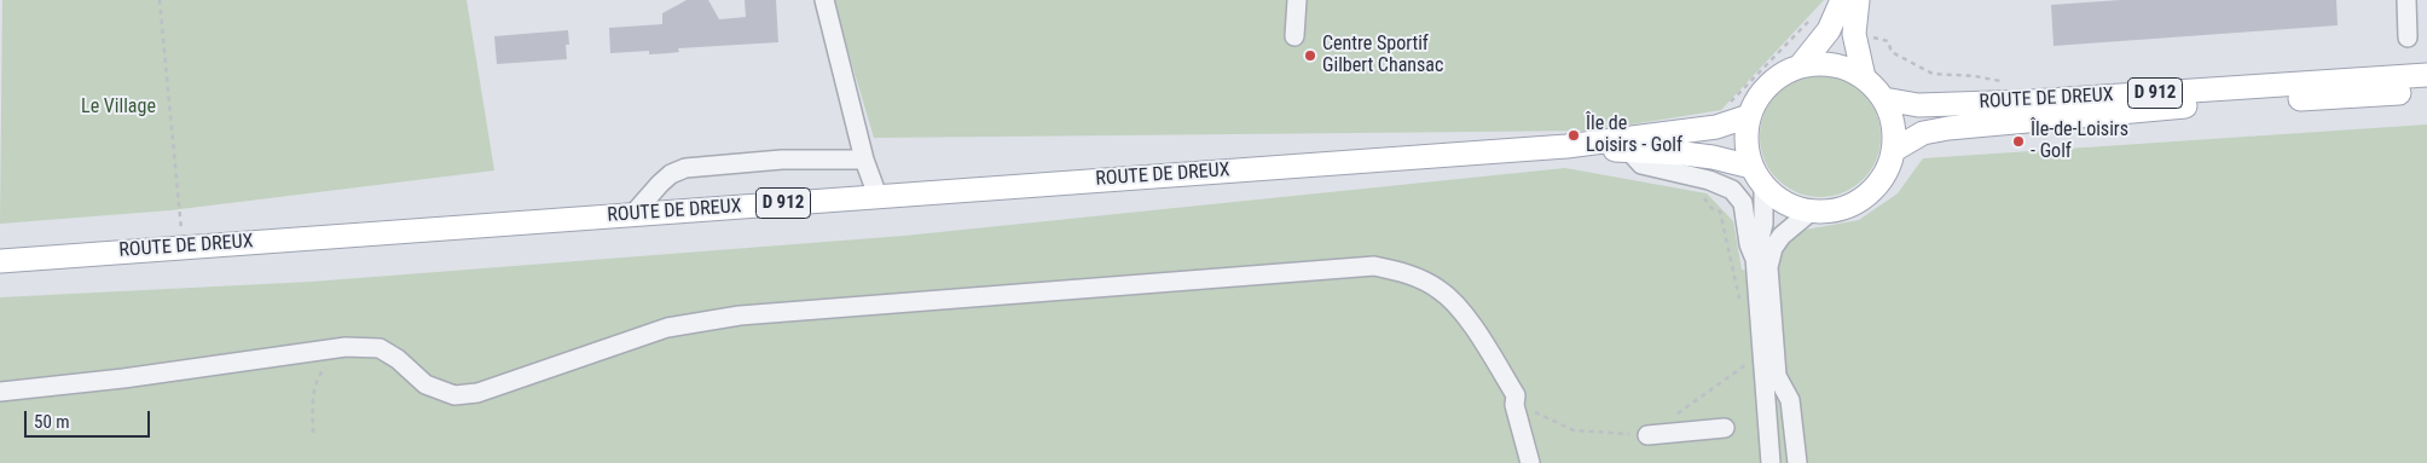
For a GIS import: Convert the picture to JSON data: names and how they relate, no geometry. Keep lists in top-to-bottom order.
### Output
{
  "streets": {
    "main road": ["D 912", "ROUTE DE DREUX"]
  },
  "parks": ["Le Village"],
  "places": ["Centre Sportif Gilbert Chansac", "Île de Loisirs - Golf", "Île-de-Loisirs - Golf"],
  "scale_bar": "50 m"
}
